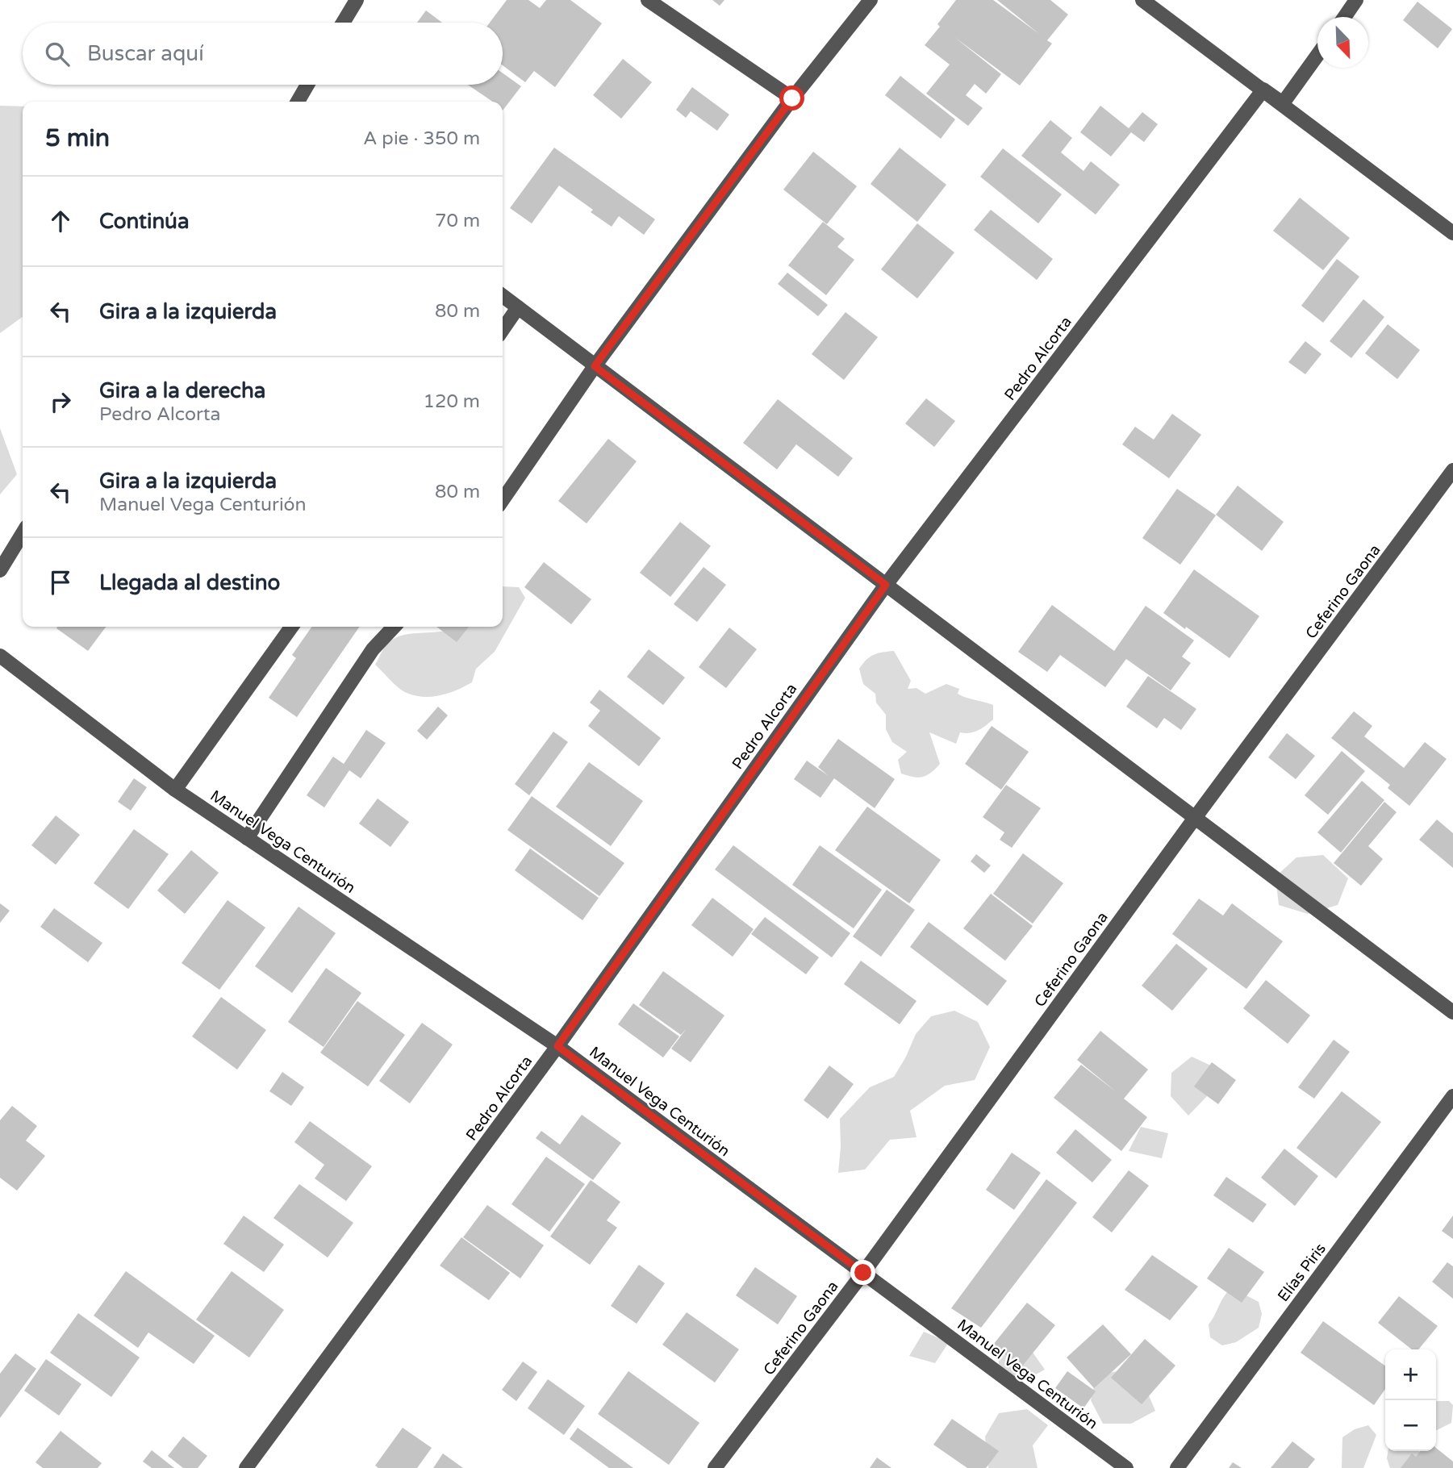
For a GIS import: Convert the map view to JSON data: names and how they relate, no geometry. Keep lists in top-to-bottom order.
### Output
{
  "streets": {
    "street": [
      "Pedro Alcorta",
      "Ceferino Gaona",
      "Manuel Vega Centurión",
      "Elías Piris"
    ]
  },
  "crossings": [
    ["Pedro Alcorta", "Manuel Vega Centurión"],
    ["Ceferino Gaona", "Manuel Vega Centurión"]
  ],
  "north": "bottom right",
  "page": {
    "search": "Buscar aquí",
    "heading": ["5 min", "A pie · 350 m"],
    "list": [
      ["Continúa", "70 m"],
      ["Gira a la izquierda", "80 m"],
      ["Gira a la derecha", "Pedro Alcorta", "120 m"],
      ["Gira a la izquierda", "Manuel Vega Centurión", "80 m"],
      "Llegada al destino"
    ],
    "map_buttons": ["+", "−"]
  }
}
